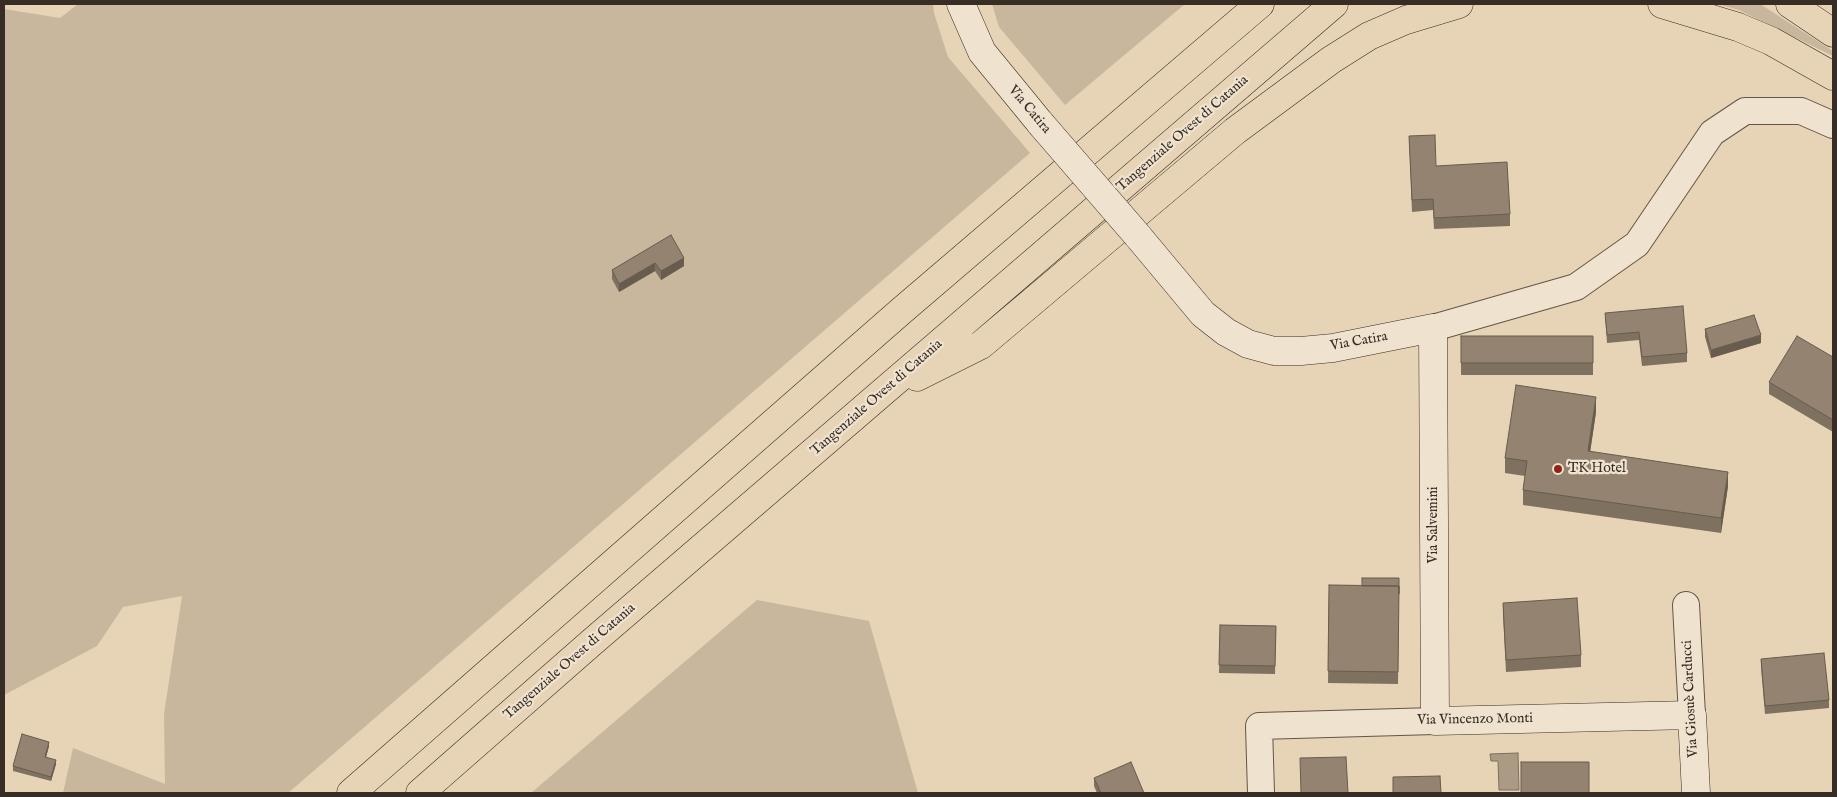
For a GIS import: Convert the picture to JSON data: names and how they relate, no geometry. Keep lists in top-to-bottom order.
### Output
{
  "streets": {
    "highway": ["Tangenziale Ovest di Catania"],
    "street": [
      "Via Catira",
      "Via Salvemini",
      "Via Giosuè Carducci",
      "Via Vincenzo Monti"
    ]
  },
  "crossings": [
    ["Via Catira", "Via Salvemini"],
    ["Via Salvemini", "Via Vincenzo Monti"],
    ["Via Giosuè Carducci", "Via Vincenzo Monti"]
  ],
  "places": ["TK Hotel"]
}
